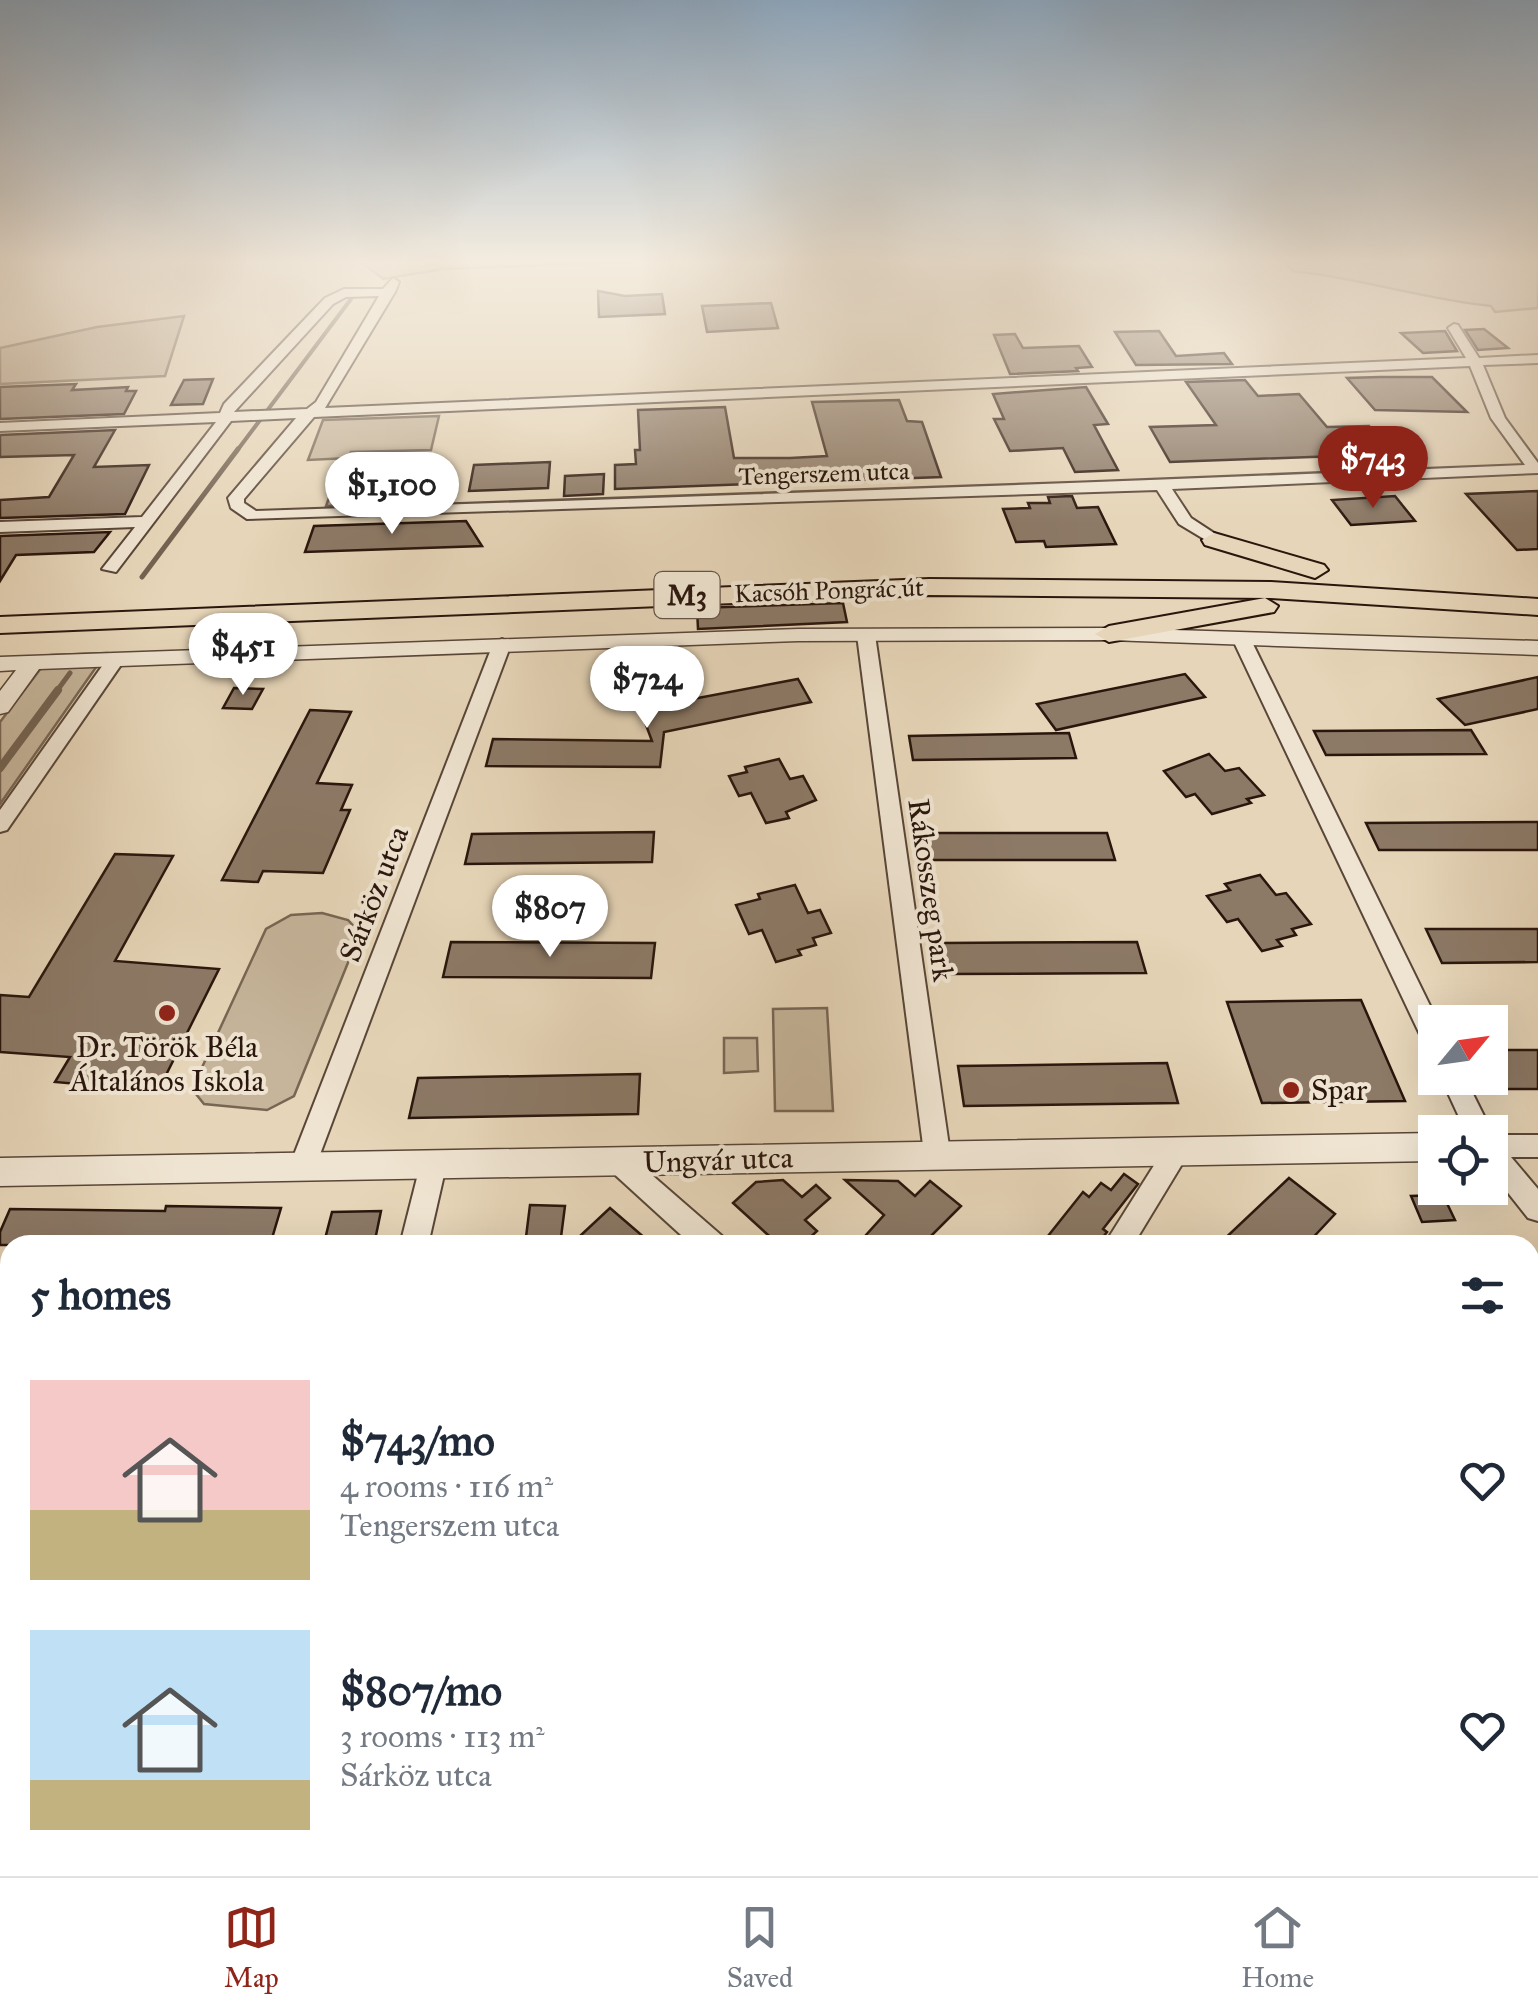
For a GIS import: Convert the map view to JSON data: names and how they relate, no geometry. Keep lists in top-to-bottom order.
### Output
{
  "streets": {
    "main road": ["Kacsóh Pongrác út", "M3"],
    "street": [
      "Tengerszem utca",
      "Rákosszeg park",
      "Sárköz utca",
      "Ungvár utca"
    ]
  },
  "crossings": [
    ["Kacsóh Pongrác út", "Rákosszeg park"],
    ["Kacsóh Pongrác út", "Sárköz utca"],
    ["Rákosszeg park", "Ungvár utca"],
    ["Sárköz utca", "Ungvár utca"]
  ],
  "places": ["Dr. Török Béla Általános Iskola", "Spar"],
  "north": "top right",
  "page": {
    "price": [
      "$743",
      "$1,100",
      "$451",
      "$724",
      "$807"
    ],
    "heading": "5 homes",
    "list": [
      {
        "name": "$743/mo",
        "note": "4 rooms · 116 m² · Tengerszem utca"
      },
      {
        "name": "$807/mo",
        "note": "3 rooms · 113 m² · Sárköz utca"
      }
    ],
    "tabs": ["Map", "Saved", "Home"]
  }
}
